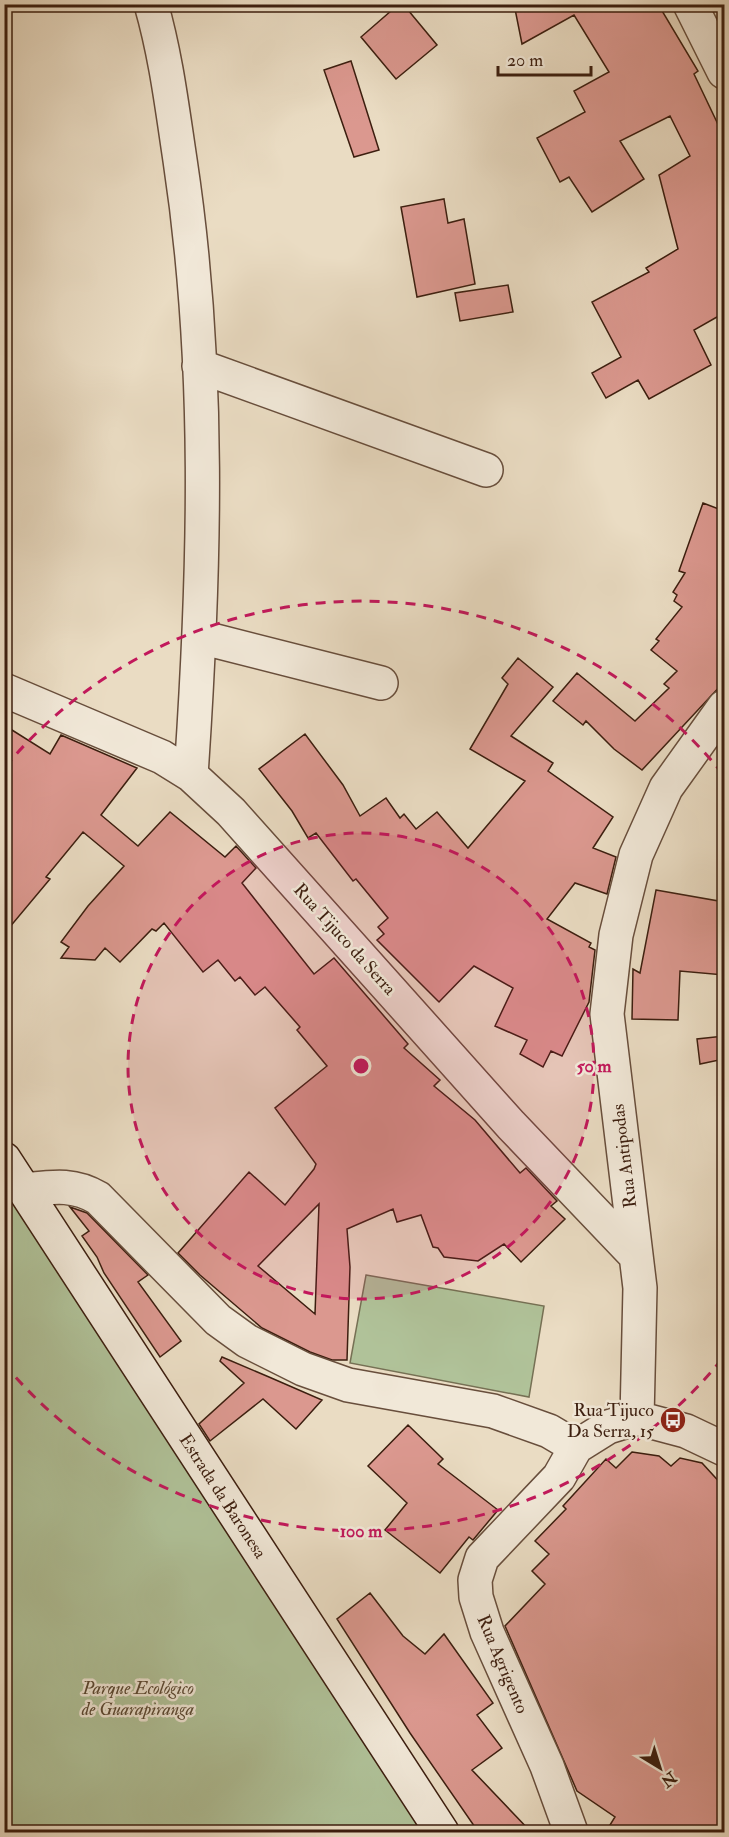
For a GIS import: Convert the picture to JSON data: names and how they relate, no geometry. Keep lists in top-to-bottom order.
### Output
{
  "streets": {
    "street": [
      "Rua Tijuco da Serra",
      "Rua Antipodas",
      "Estrada da Baronesa",
      "Rua Agrigento"
    ]
  },
  "crossings": [
    ["Rua Tijuco da Serra", "Rua Antipodas"],
    ["Rua Antipodas", "Rua Agrigento"]
  ],
  "parks": ["Parque Ecológico de Guarapiranga"],
  "places": {
    "bus stop": ["Rua Tijuco Da Serra, 15"]
  },
  "scale_bar": "20 m",
  "north": "bottom right",
  "rings": ["50 m", "100 m"]
}
